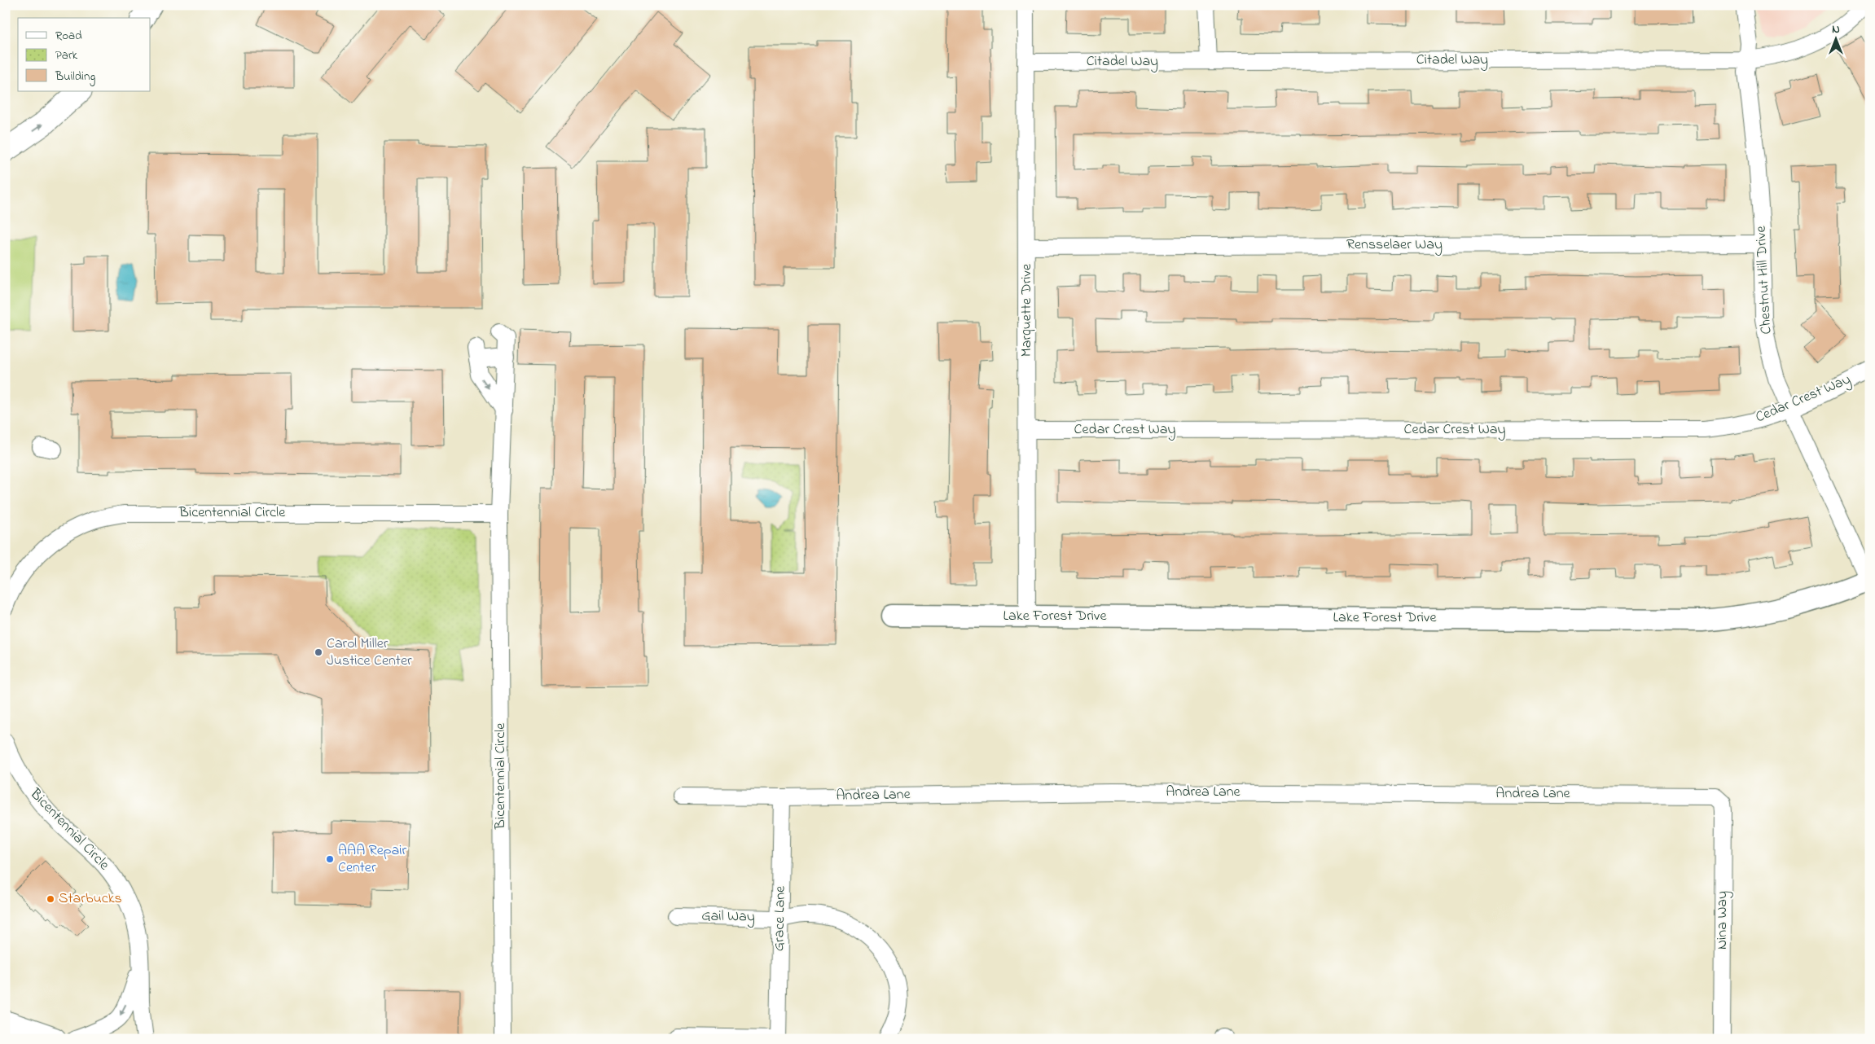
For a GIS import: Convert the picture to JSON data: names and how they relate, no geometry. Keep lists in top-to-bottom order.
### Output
{
  "streets": {
    "street": [
      "Citadel Way",
      "Rensselaer Way",
      "Chestnut Hill Drive",
      "Marquette Drive",
      "Cedar Crest Way",
      "Bicentennial Circle",
      "Lake Forest Drive",
      "Andrea Lane",
      "Gail Way",
      "Grace Lane",
      "Nina Way"
    ]
  },
  "crossings": [
    ["Citadel Way", "Chestnut Hill Drive"],
    ["Citadel Way", "Marquette Drive"],
    ["Rensselaer Way", "Chestnut Hill Drive"],
    ["Rensselaer Way", "Marquette Drive"],
    ["Chestnut Hill Drive", "Cedar Crest Way"],
    ["Chestnut Hill Drive", "Lake Forest Drive"],
    ["Marquette Drive", "Cedar Crest Way"],
    ["Marquette Drive", "Lake Forest Drive"],
    ["Andrea Lane", "Grace Lane"],
    ["Andrea Lane", "Nina Way"],
    ["Gail Way", "Grace Lane"]
  ],
  "places": ["Carol Miller Justice Center", "AAA Repair Center", "Starbucks"],
  "legend": ["Road", "Park", "Building"],
  "north": "top"
}
